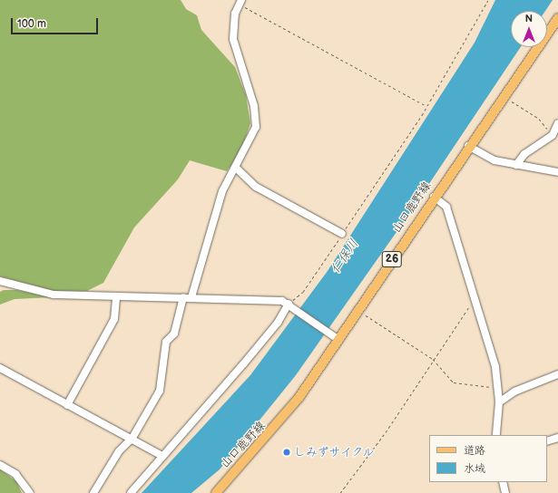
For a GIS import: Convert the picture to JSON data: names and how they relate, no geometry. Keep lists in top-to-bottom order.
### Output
{
  "streets": {
    "main road": ["山口鹿野線", "26"]
  },
  "water": ["仁保川"],
  "places": ["しみずサイクル"],
  "legend": ["道路", "水域"],
  "scale_bar": "100 m",
  "north": "top"
}
